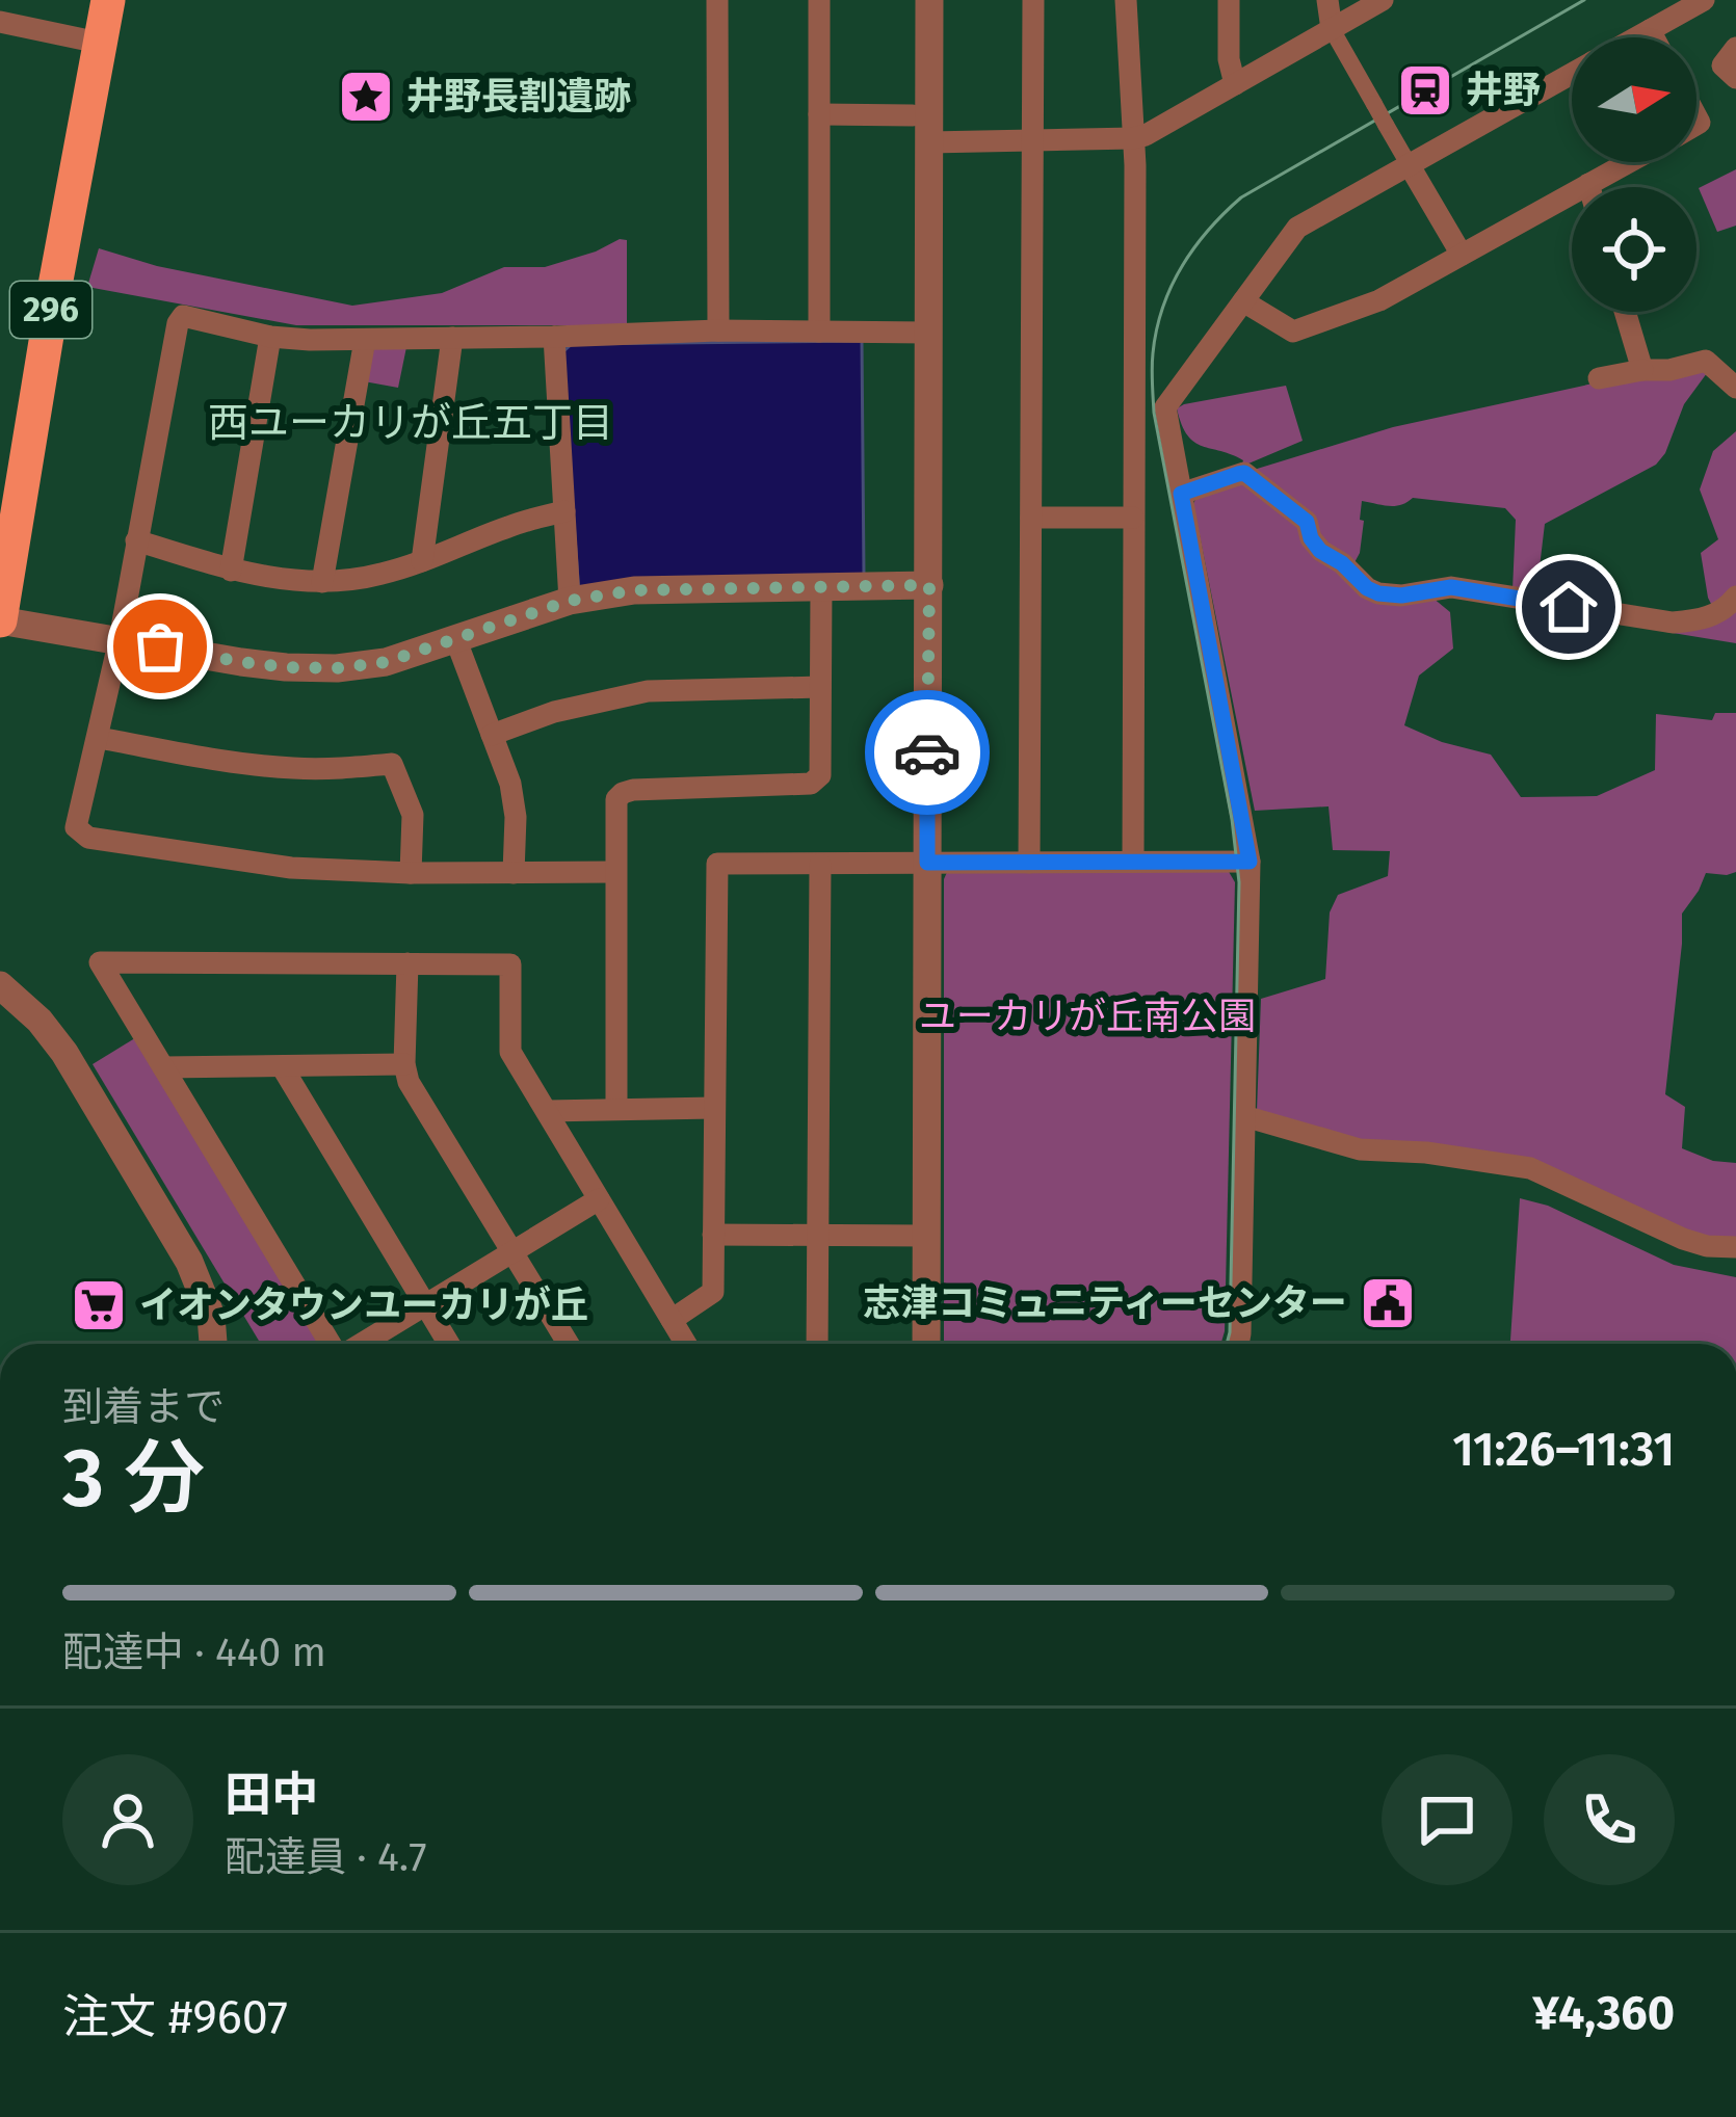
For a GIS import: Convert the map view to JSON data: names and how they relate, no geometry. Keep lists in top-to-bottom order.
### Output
{
  "streets": {
    "highway": ["296"]
  },
  "districts": ["西ユーカリが丘五丁目"],
  "parks": ["ユーカリが丘南公園"],
  "places": {
    "station": ["井野"],
    "place": ["井野長割遺跡"],
    "public building": ["志津コミュニティーセンター"],
    "supermarket": ["イオンタウンユーカリが丘"]
  },
  "north": "right",
  "page": {
    "heading": ["3 分", "到着まで", "11:26–11:31"],
    "panel": [
      "田中",
      "配達員 · 4.7",
      "注文 #9607",
      "¥4,360"
    ],
    "bar": "配達中 · 440 m"
  }
}
